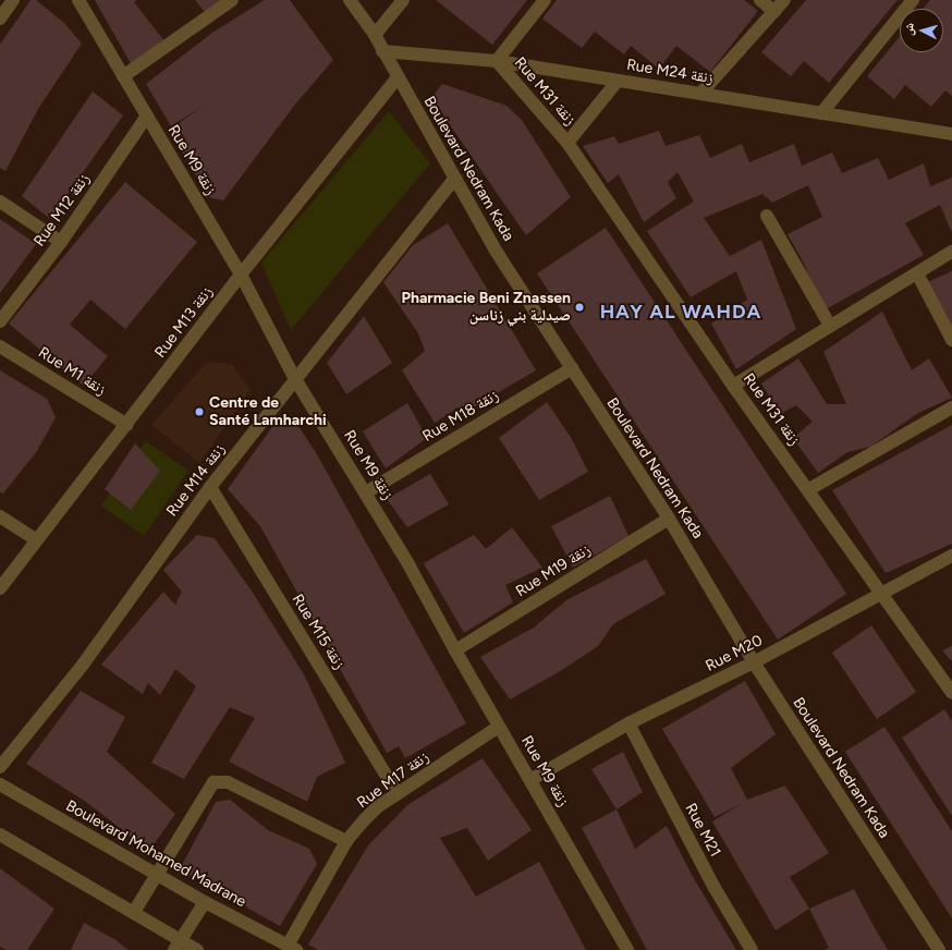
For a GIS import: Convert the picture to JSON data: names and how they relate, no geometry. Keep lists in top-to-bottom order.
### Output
{
  "streets": {
    "street": [
      "Rue M24 زنقة",
      "Rue M31 زنقة",
      "Rue M9 زنقة",
      "Boulevard Nedram Kada",
      "Rue M12 زنقة",
      "Rue M13 زنقة",
      "Rue M1 زنقة",
      "Rue M18 زنقة",
      "Rue M14 زنقة",
      "Rue M19 زنقة",
      "Rue M15 زنقة",
      "Rue M20",
      "Rue M17 زنقة",
      "Rue M21",
      "Boulevard Mohamed Madrane"
    ]
  },
  "crossings": [
    ["Rue M24 زنقة", "Rue M31 زنقة"],
    ["Rue M24 زنقة", "Boulevard Nedram Kada"],
    ["Rue M31 زنقة", "Rue M20"],
    ["Rue M9 زنقة", "Rue M12 زنقة"],
    ["Rue M9 زنقة", "Rue M13 زنقة"],
    ["Rue M9 زنقة", "Rue M18 زنقة"],
    ["Rue M9 زنقة", "Rue M14 زنقة"],
    ["Rue M9 زنقة", "Rue M19 زنقة"],
    ["Rue M9 زنقة", "Rue M20"],
    ["Rue M9 زنقة", "Rue M17 زنقة"],
    ["Boulevard Nedram Kada", "Rue M13 زنقة"],
    ["Boulevard Nedram Kada", "Rue M18 زنقة"],
    ["Boulevard Nedram Kada", "Rue M14 زنقة"],
    ["Boulevard Nedram Kada", "Rue M19 زنقة"],
    ["Boulevard Nedram Kada", "Rue M20"],
    ["Rue M13 زنقة", "Rue M1 زنقة"],
    ["Rue M14 زنقة", "Rue M15 زنقة"],
    ["Rue M15 زنقة", "Rue M17 زنقة"],
    ["Rue M20", "Rue M21"],
    ["Rue M17 زنقة", "Boulevard Mohamed Madrane"]
  ],
  "districts": ["HAY AL WAHDA"],
  "places": ["Pharmacie Beni Znassen صيدلية بني زناسن", "Centre de Santé Lamharchi"],
  "north": "left"
}
